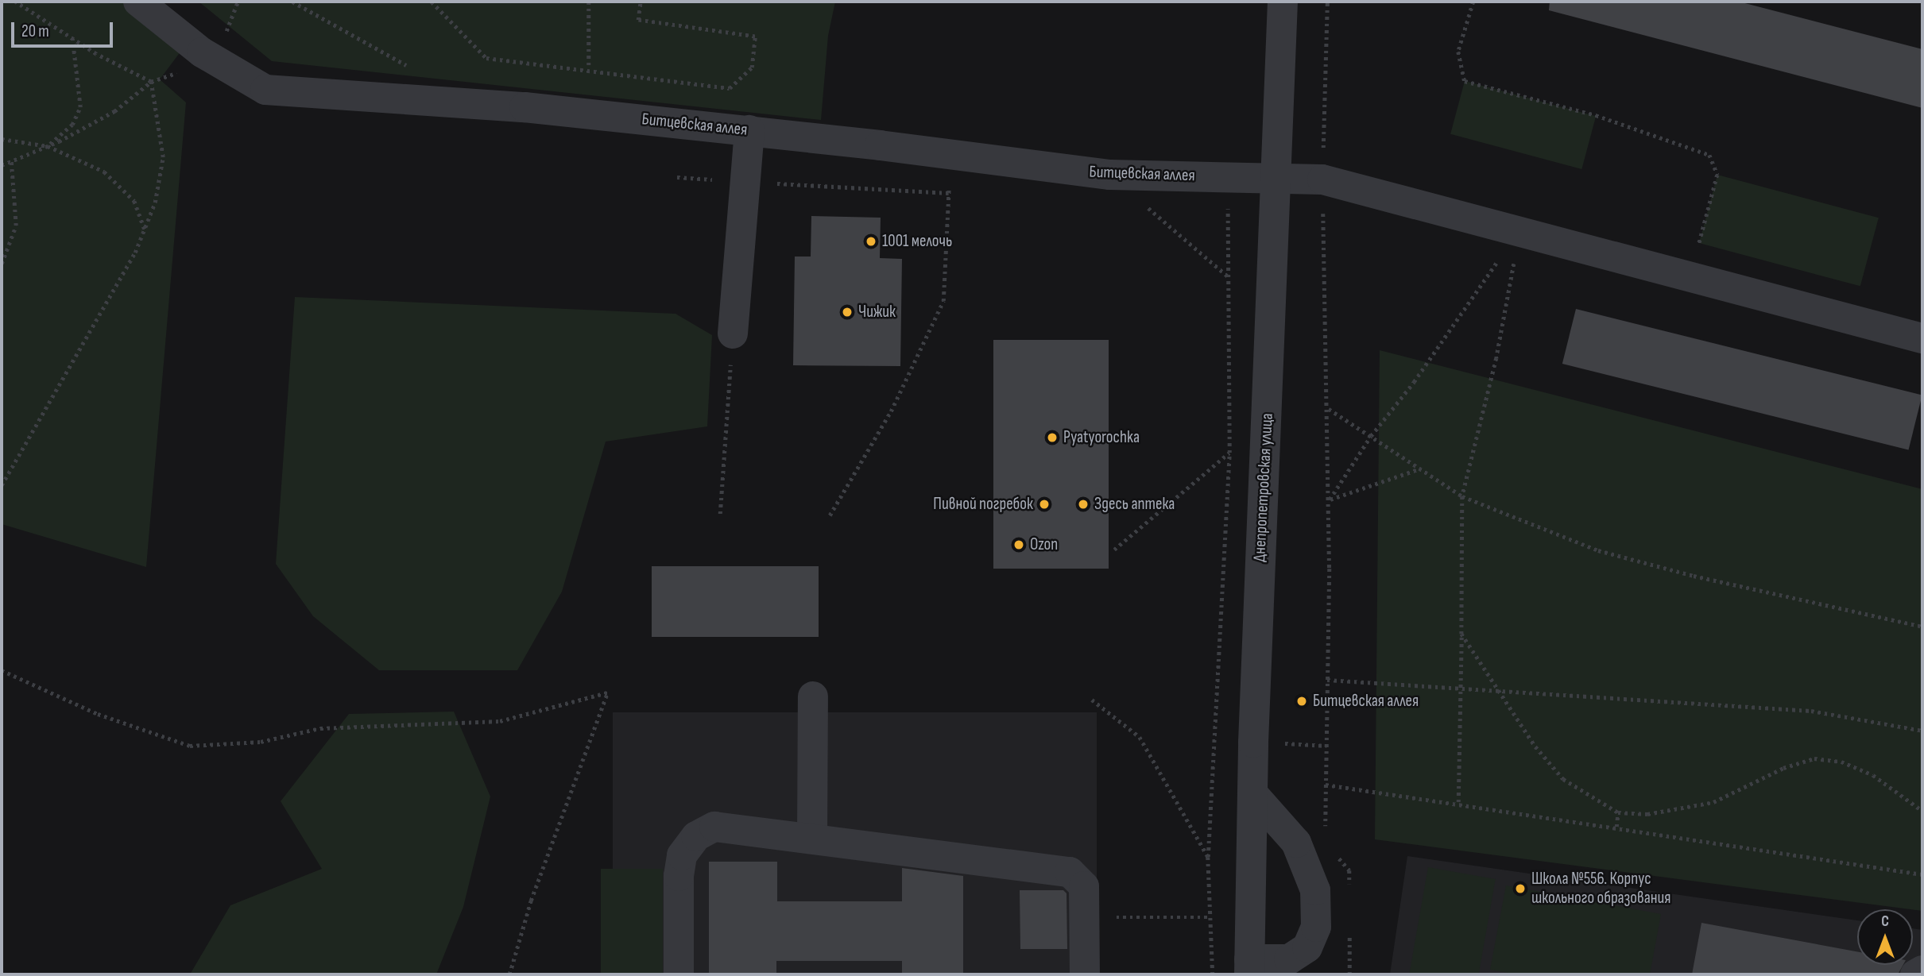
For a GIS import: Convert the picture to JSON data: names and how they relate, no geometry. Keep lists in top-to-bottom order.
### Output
{
  "streets": {
    "street": ["Битцевская аллея", "Днепропетровская улица"]
  },
  "crossings": [
    ["Битцевская аллея", "Днепропетровская улица"]
  ],
  "places": [
    "1001 мелочь",
    "Чижик",
    "Pyatyorochka",
    "Пивной погребок",
    "Здесь аптека",
    "Ozon",
    "Битцевская аллея",
    "Школа №556. Корпус школьного образования"
  ],
  "scale_bar": "20 m",
  "north": "top"
}
